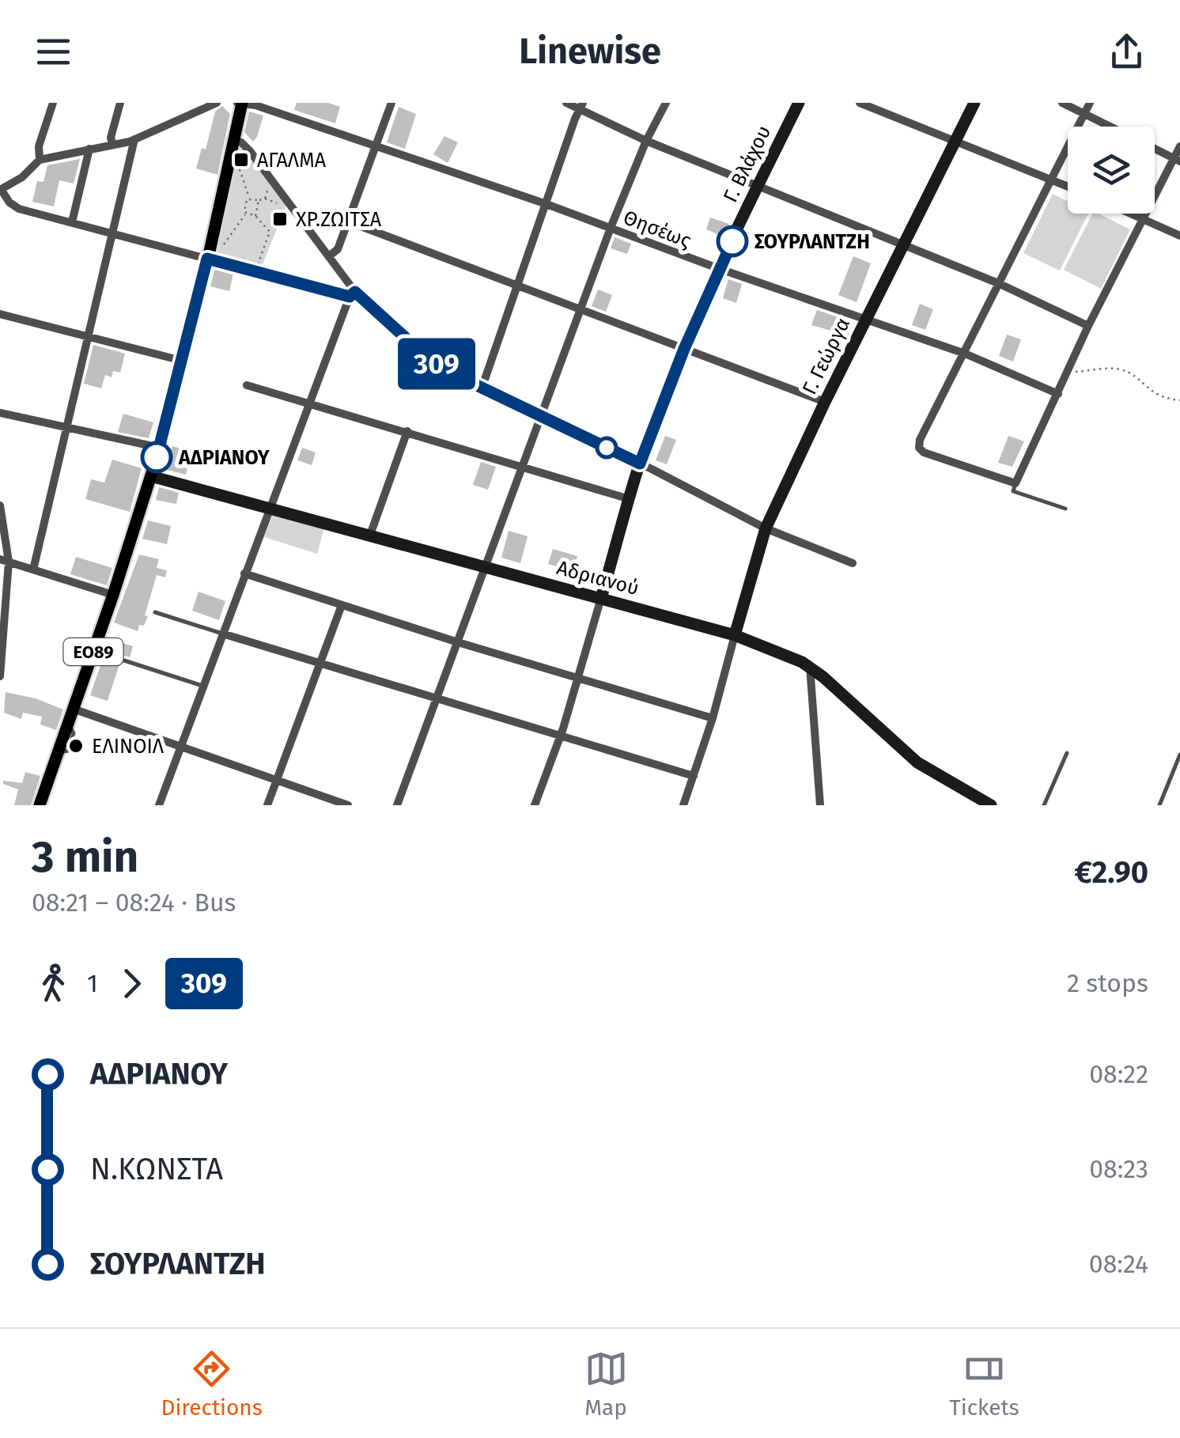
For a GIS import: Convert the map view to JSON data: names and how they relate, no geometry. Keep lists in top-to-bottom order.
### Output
{
  "streets": {
    "main road": ["ΕΟ89"],
    "street": [
      "Γ. Βλάχου",
      "Θησέως",
      "Γ. Γεώργα",
      "Αδριανού"
    ]
  },
  "crossings": [
    ["Γ. Βλάχου", "Θησέως"],
    ["Γ. Βλάχου", "Αδριανού"],
    ["Θησέως", "Γ. Γεώργα"],
    ["Θησέως", "ΕΟ89"],
    ["Γ. Γεώργα", "Αδριανού"],
    ["Αδριανού", "ΕΟ89"]
  ],
  "places": {
    "transit": ["ΑΓΑΛΜΑ", "ΧΡ.ΖΩΙΤΣΑ"],
    "other": ["ΣΟΥΡΛΑΝΤΖΗ", "ΑΔΡΙΑΝΟΥ", "ΕΛΙΝΟΙΛ"]
  },
  "lines": ["bus line 309"],
  "page": {
    "header": "Linewise",
    "on_map": "309",
    "heading": ["3 min", "08:21 – 08:24 · Bus", "€2.90"],
    "legs": ["1", "309", "2 stops"],
    "list": [
      {
        "name": "ΑΔΡΙΑΝΟΥ",
        "value": "08:22"
      },
      {
        "name": "Ν.ΚΩΝΣΤΑ",
        "value": "08:23"
      },
      {
        "name": "ΣΟΥΡΛΑΝΤΖΗ",
        "value": "08:24"
      }
    ],
    "tabs": ["Directions", "Map", "Tickets"]
  }
}
